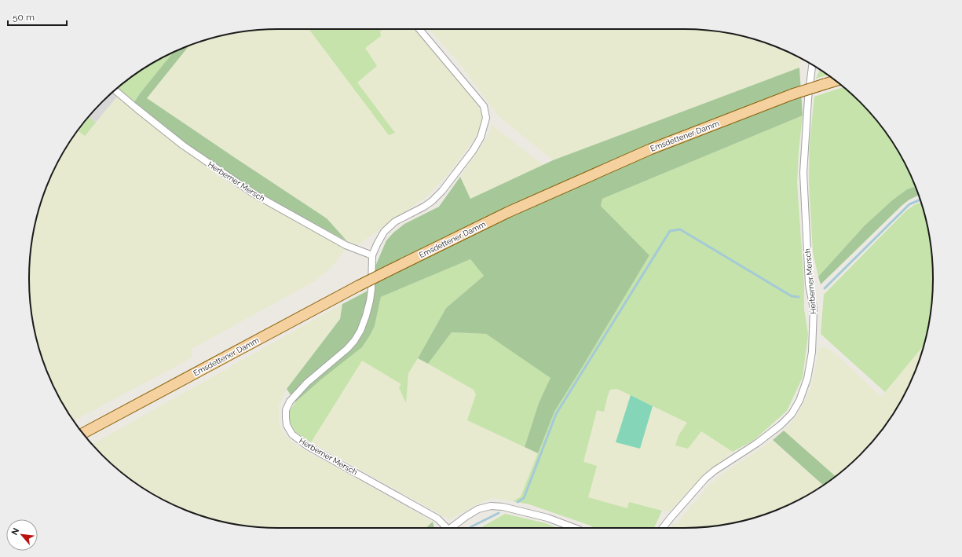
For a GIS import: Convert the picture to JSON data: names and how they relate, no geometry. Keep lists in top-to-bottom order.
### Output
{
  "streets": {
    "main road": ["Emsdettener Damm"],
    "street": ["Herberner Mersch"]
  },
  "scale_bar": "50 m",
  "north": "top left"
}
